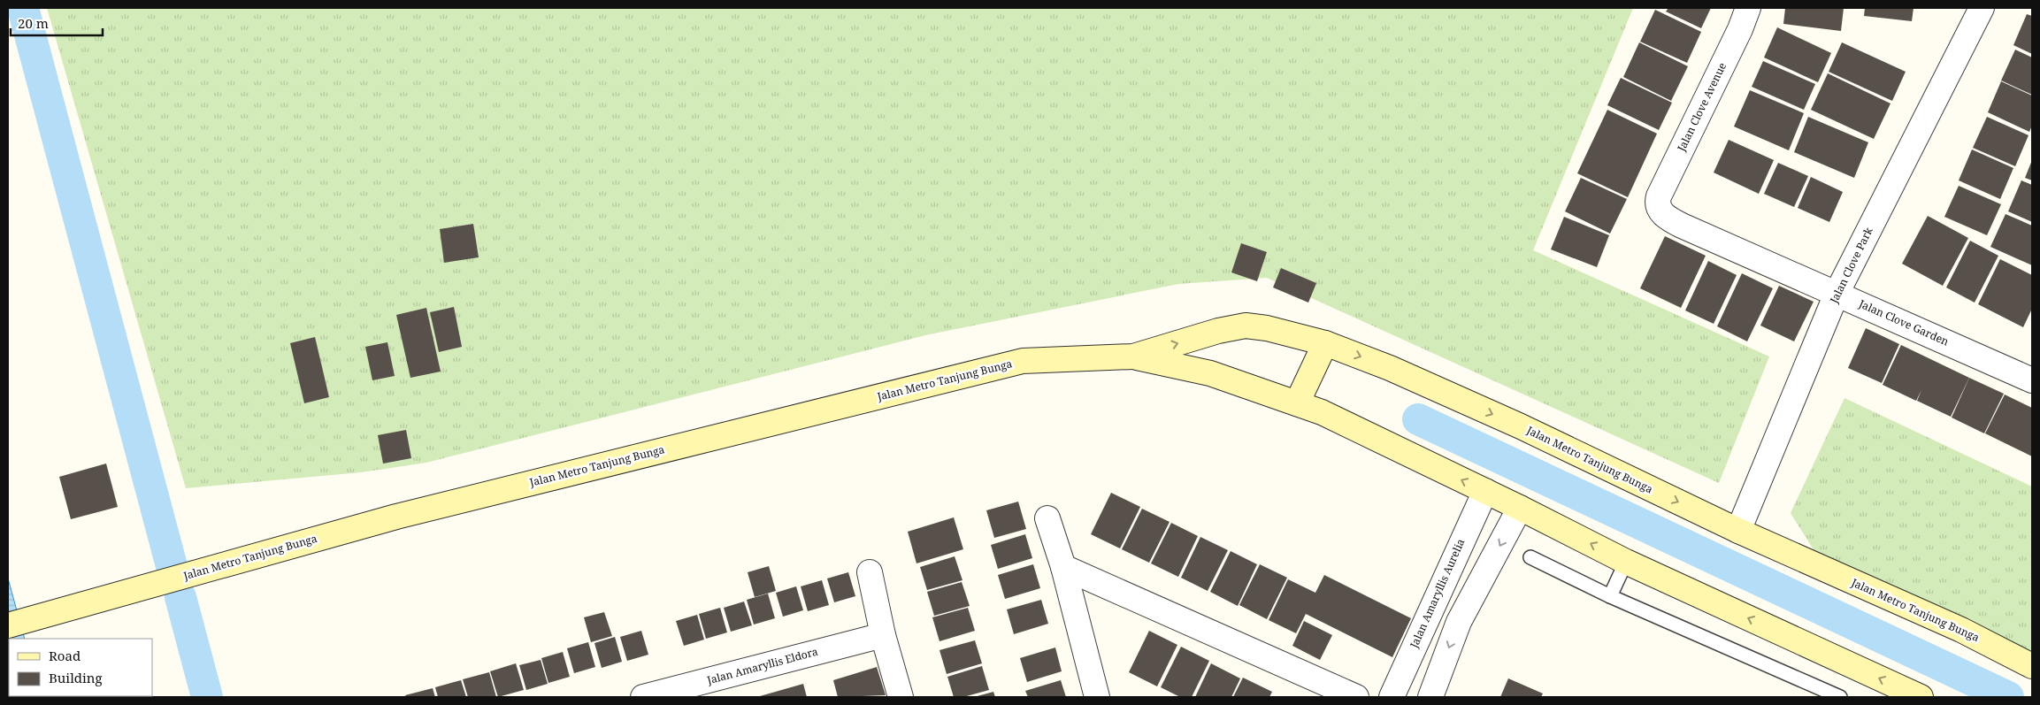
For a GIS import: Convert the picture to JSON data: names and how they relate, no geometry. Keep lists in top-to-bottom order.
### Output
{
  "streets": {
    "main road": ["Jalan Metro Tanjung Bunga"],
    "street": [
      "Jalan Clove Avenue",
      "Jalan Clove Park",
      "Jalan Clove Garden",
      "Jalan Amaryllis Aurelia",
      "Jalan Amaryllis Eldora"
    ]
  },
  "crossings": [
    ["Jalan Clove Avenue", "Jalan Clove Garden"],
    ["Jalan Clove Park", "Jalan Clove Garden"],
    ["Jalan Clove Park", "Jalan Metro Tanjung Bunga"],
    ["Jalan Metro Tanjung Bunga", "Jalan Amaryllis Aurelia"]
  ],
  "legend": ["Road", "Building"],
  "scale_bar": "20 m"
}
